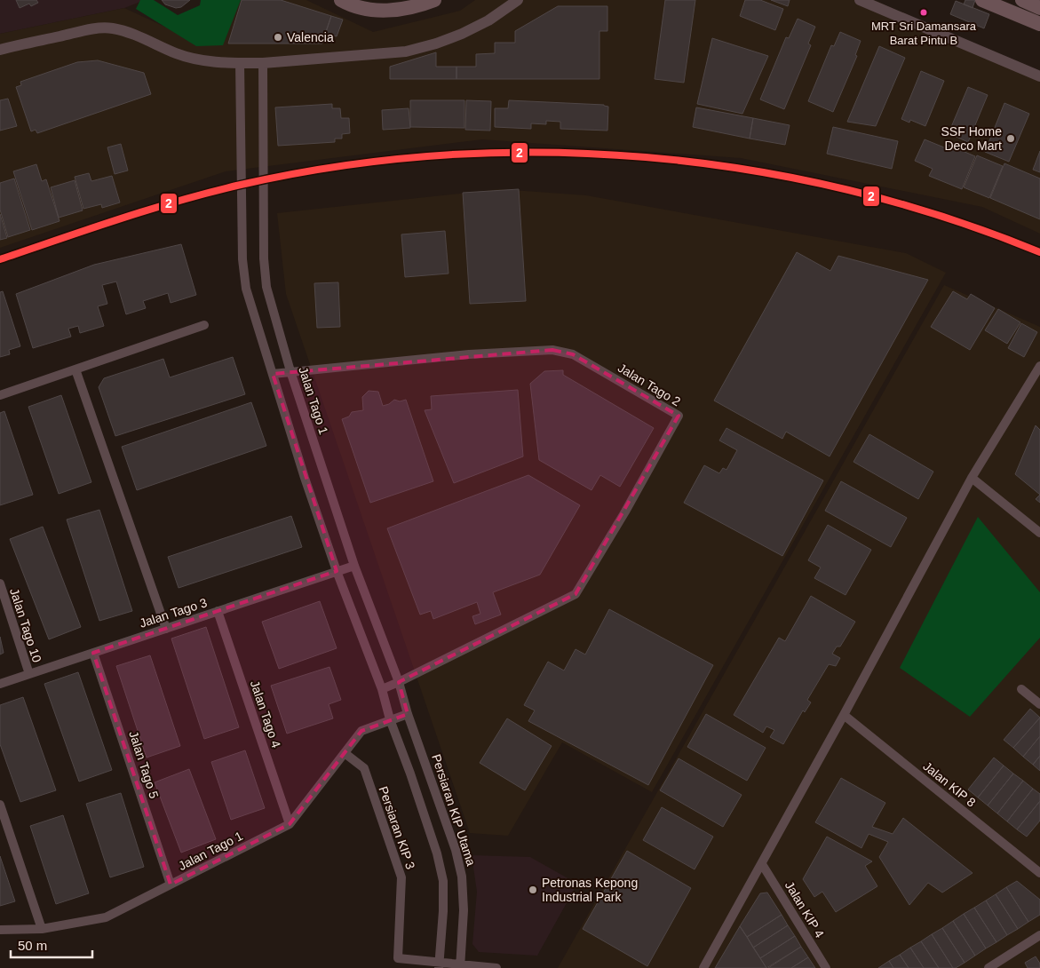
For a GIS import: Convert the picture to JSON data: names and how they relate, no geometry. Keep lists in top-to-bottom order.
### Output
{
  "streets": {
    "street": [
      "Jalan Tago 2",
      "Jalan Tago 1",
      "Jalan Tago 3",
      "Jalan Tago 10",
      "Jalan Tago 4",
      "Jalan Tago 5",
      "Jalan KIP 8",
      "Persiaran KIP Utama",
      "Persiaran KIP 3",
      "Jalan KIP 4"
    ]
  },
  "crossings": [
    ["Jalan Tago 2", "Jalan Tago 1"],
    ["Jalan Tago 1", "Jalan Tago 3"],
    ["Jalan Tago 1", "Jalan Tago 4"],
    ["Jalan Tago 1", "Jalan Tago 5"],
    ["Jalan Tago 1", "Persiaran KIP Utama"],
    ["Jalan Tago 1", "Persiaran KIP 3"],
    ["Jalan Tago 3", "Jalan Tago 10"],
    ["Jalan Tago 3", "Jalan Tago 4"],
    ["Jalan Tago 3", "Jalan Tago 5"]
  ],
  "places": [
    "MRT Sri Damansara Barat Pintu B",
    "Valencia",
    "SSF Home Deco Mart",
    "Petronas Kepong Industrial Park"
  ],
  "lines": ["rail line 2"],
  "scale_bar": "50 m"
}
